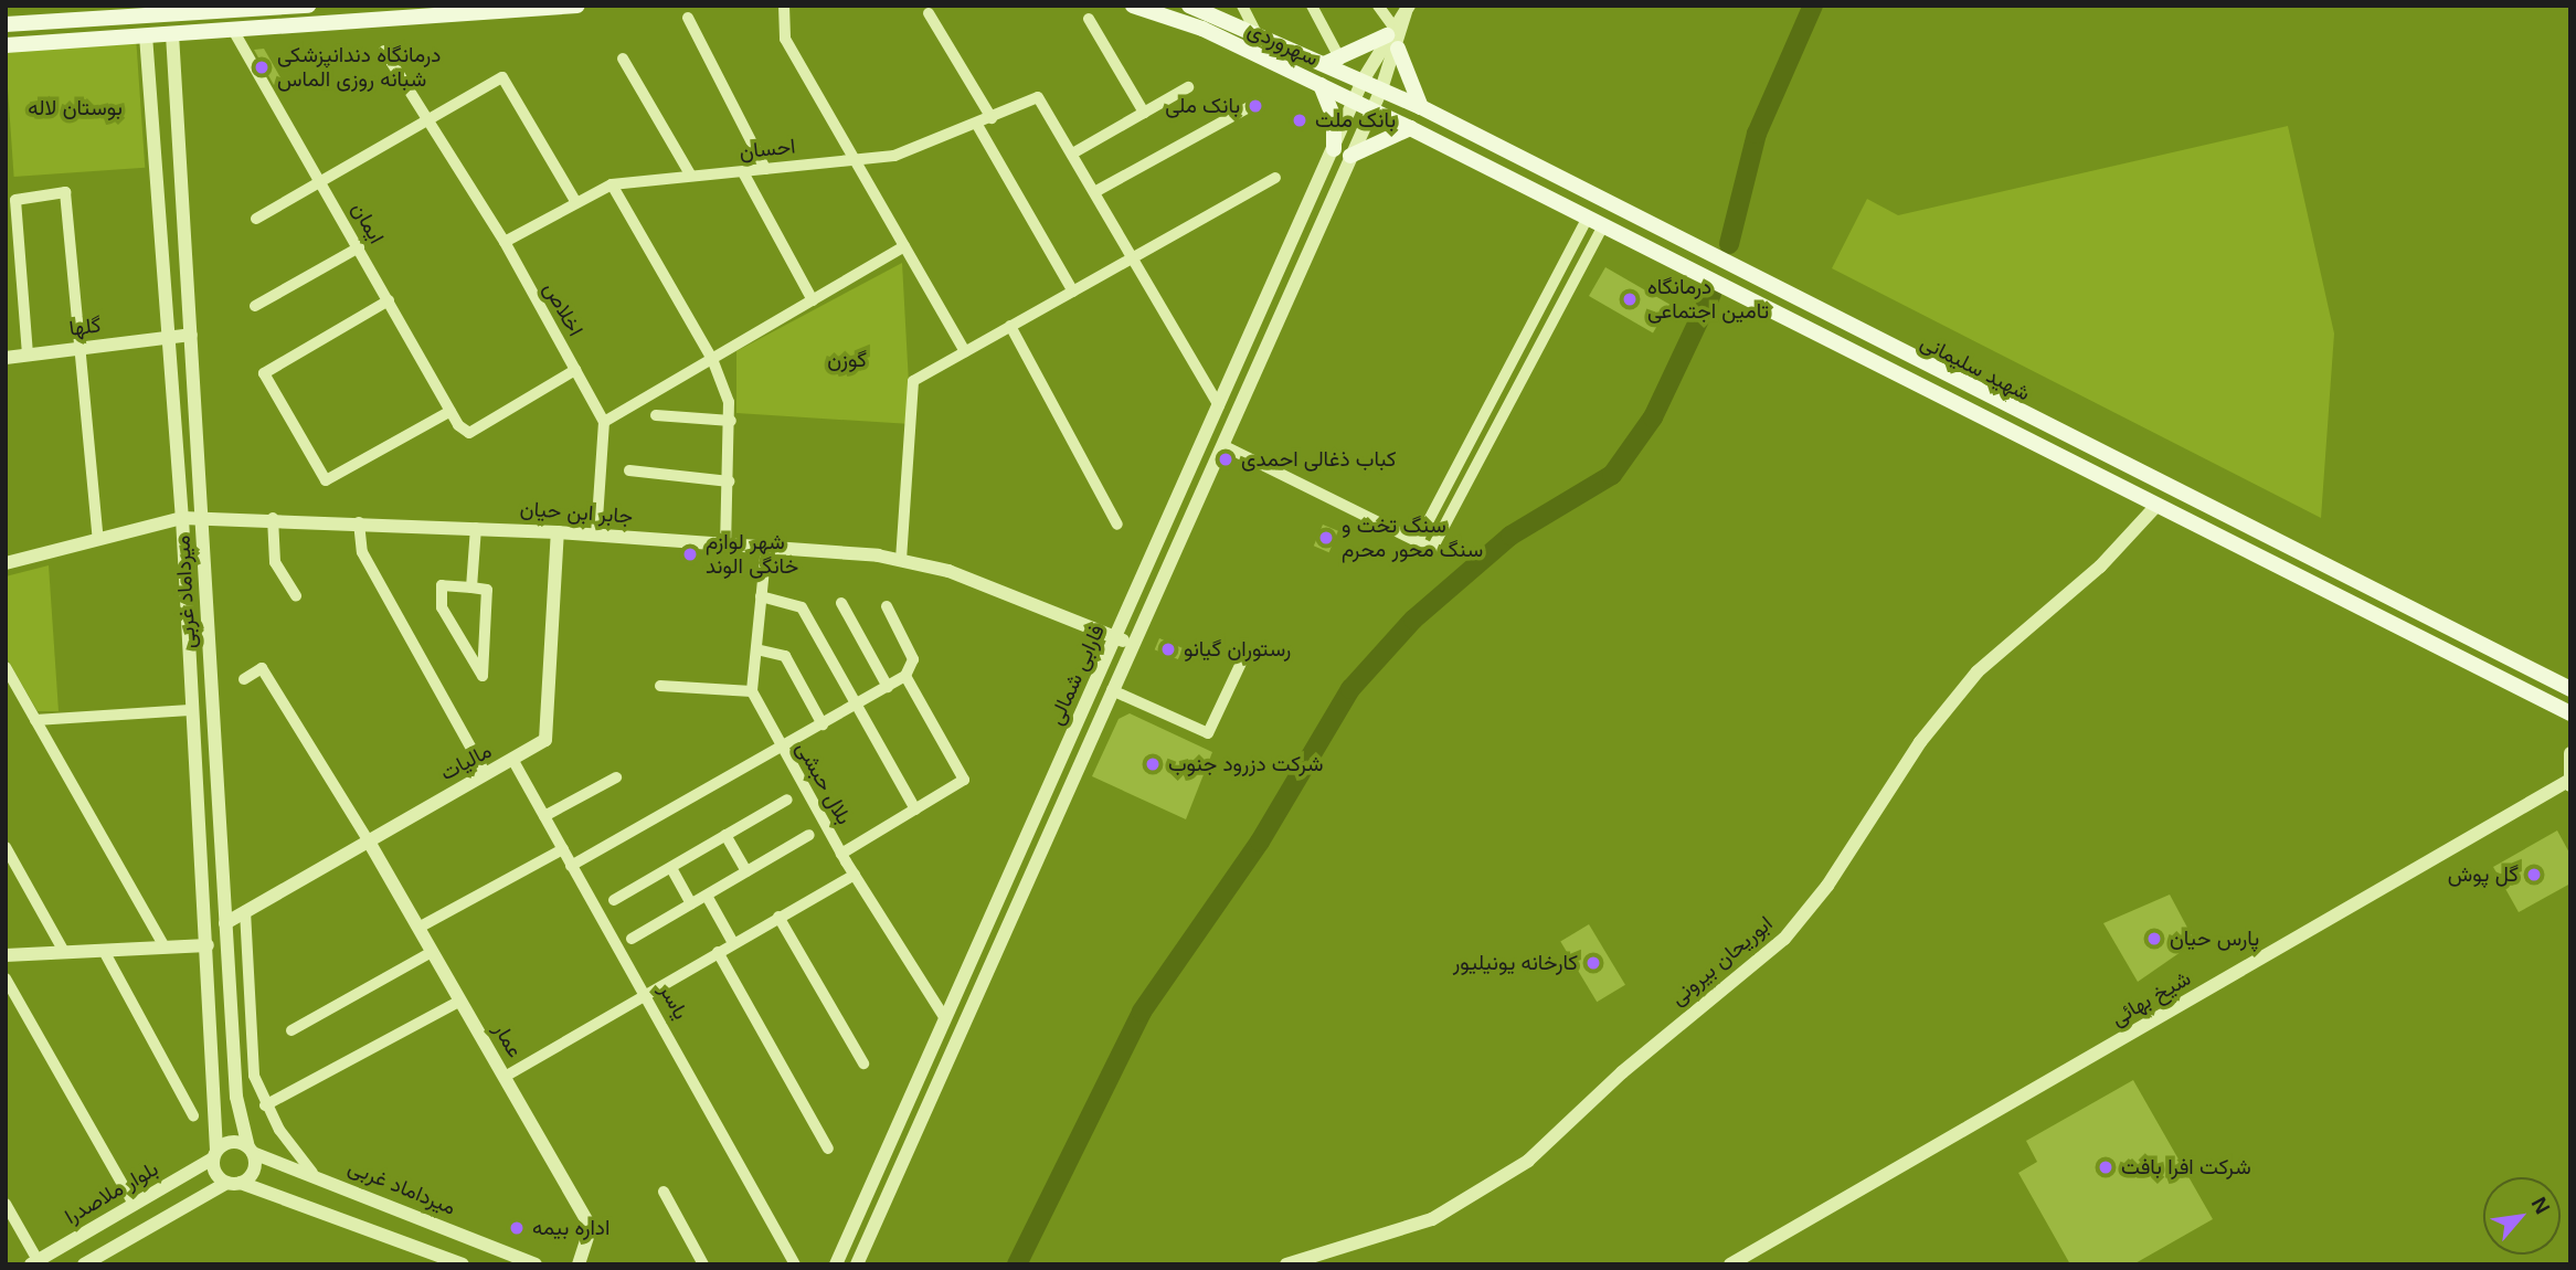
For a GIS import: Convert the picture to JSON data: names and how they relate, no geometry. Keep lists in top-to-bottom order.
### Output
{
  "streets": {
    "main road": ["سهروردی", "شهید سلیمانی"],
    "street": [
      "احسان",
      "ایمان",
      "اخلاص",
      "گلها",
      "جابر ابن حیان",
      "میرداماد غربی",
      "فارابی شمالی",
      "مالیات",
      "بلال حبشی",
      "ابوریحان بیرونی",
      "شیخ بهائی",
      "یاسر",
      "عمار",
      "بلوار ملاصدرا"
    ]
  },
  "crossings": [
    ["سهروردی", "شهید سلیمانی"],
    ["سهروردی", "فارابی شمالی"],
    ["احسان", "اخلاص"],
    ["ایمان", "اخلاص"],
    ["گلها", "میرداماد غربی"],
    ["شهید سلیمانی", "فارابی شمالی"],
    ["شهید سلیمانی", "ابوریحان بیرونی"],
    ["جابر ابن حیان", "میرداماد غربی"],
    ["جابر ابن حیان", "فارابی شمالی"],
    ["جابر ابن حیان", "مالیات"],
    ["میرداماد غربی", "مالیات"],
    ["میرداماد غربی", "بلوار ملاصدرا"],
    ["فارابی شمالی", "بلال حبشی"],
    ["مالیات", "یاسر"],
    ["مالیات", "عمار"]
  ],
  "parks": ["بوستان لاله", "گوزن"],
  "places": [
    "درمانگاه دندان‍‍پزشکی شبانه روزی الماس",
    "بانک ملی",
    "بانک ملت",
    "درمانگاه تامین اجتماعی",
    "کباب ذغالی احمدی",
    "سنگ تخت و سنگ محور محرم",
    "شهر لوازم خانگی الوند",
    "رستوران گیانو",
    "شرکت دزرود جنوب",
    "گل پوش",
    "پارس حیان",
    "کارخانه یونیلیور",
    "شرکت افرا بافت",
    "اداره بیمه"
  ],
  "north": "top right"
}
